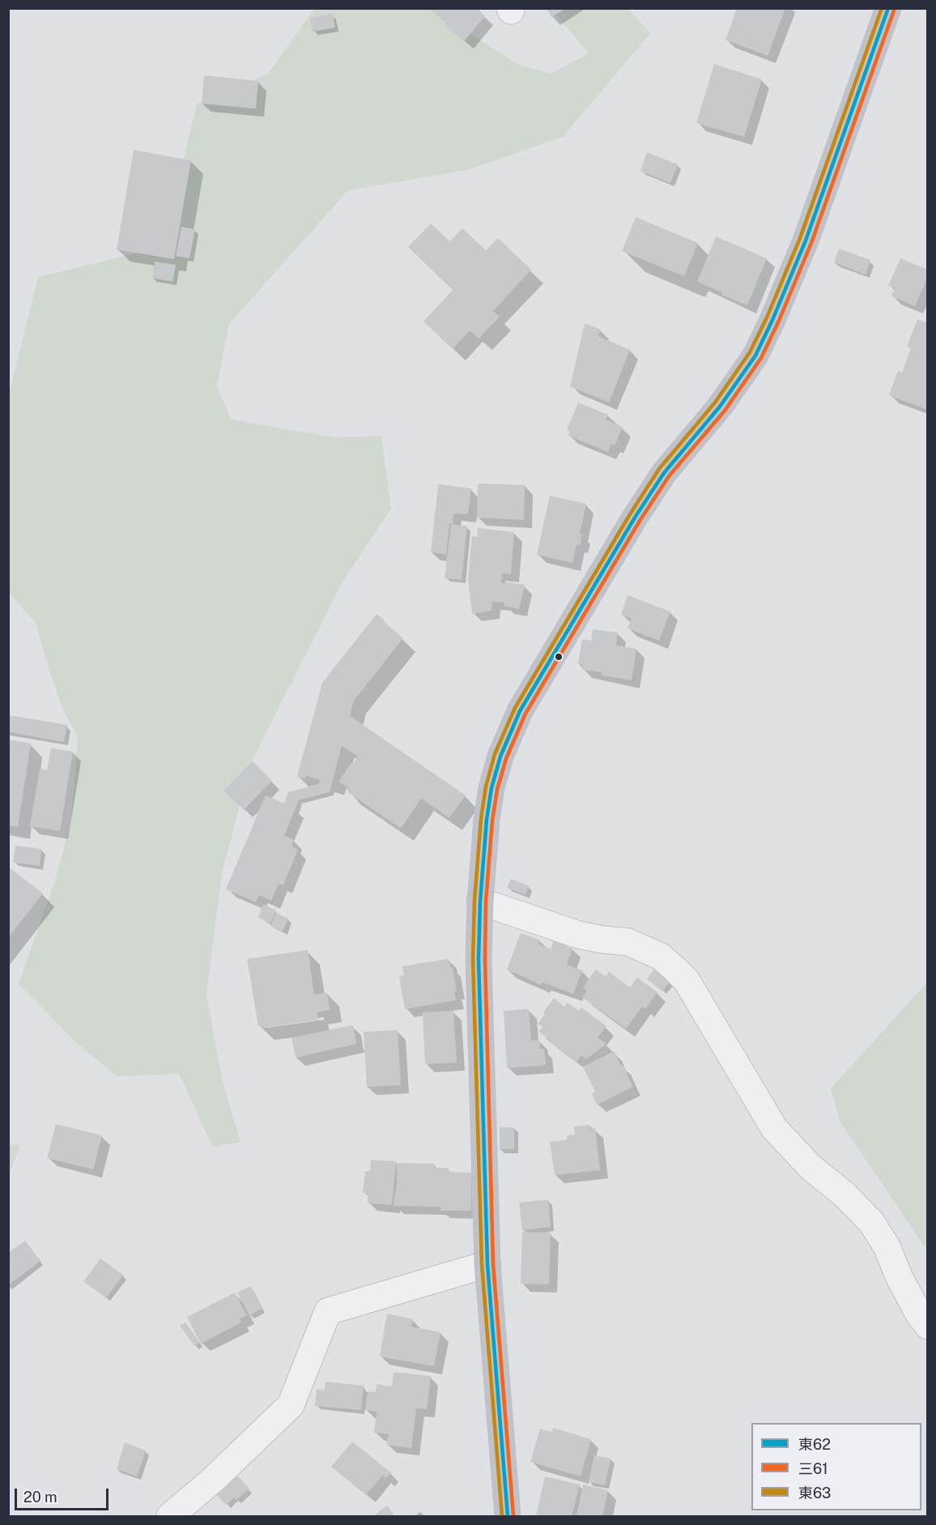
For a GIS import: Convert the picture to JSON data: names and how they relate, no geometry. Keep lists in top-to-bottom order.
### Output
{
  "lines": ["transit line 東62", "transit line 東63", "transit line 三61"],
  "legend": ["東62", "三61", "東63"],
  "scale_bar": "20 m"
}
